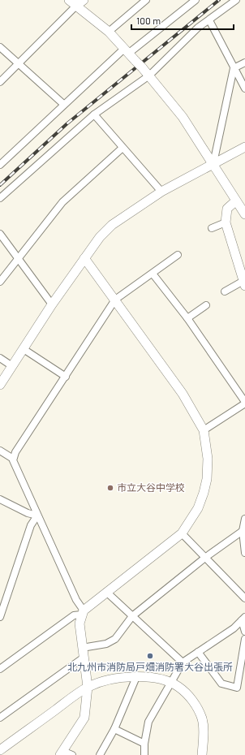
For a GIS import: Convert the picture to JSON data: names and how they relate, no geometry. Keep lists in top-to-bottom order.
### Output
{
  "places": ["市立大谷中学校", "北九州市消防局戸畑消防署大谷出張所"],
  "scale_bar": "100 m"
}
